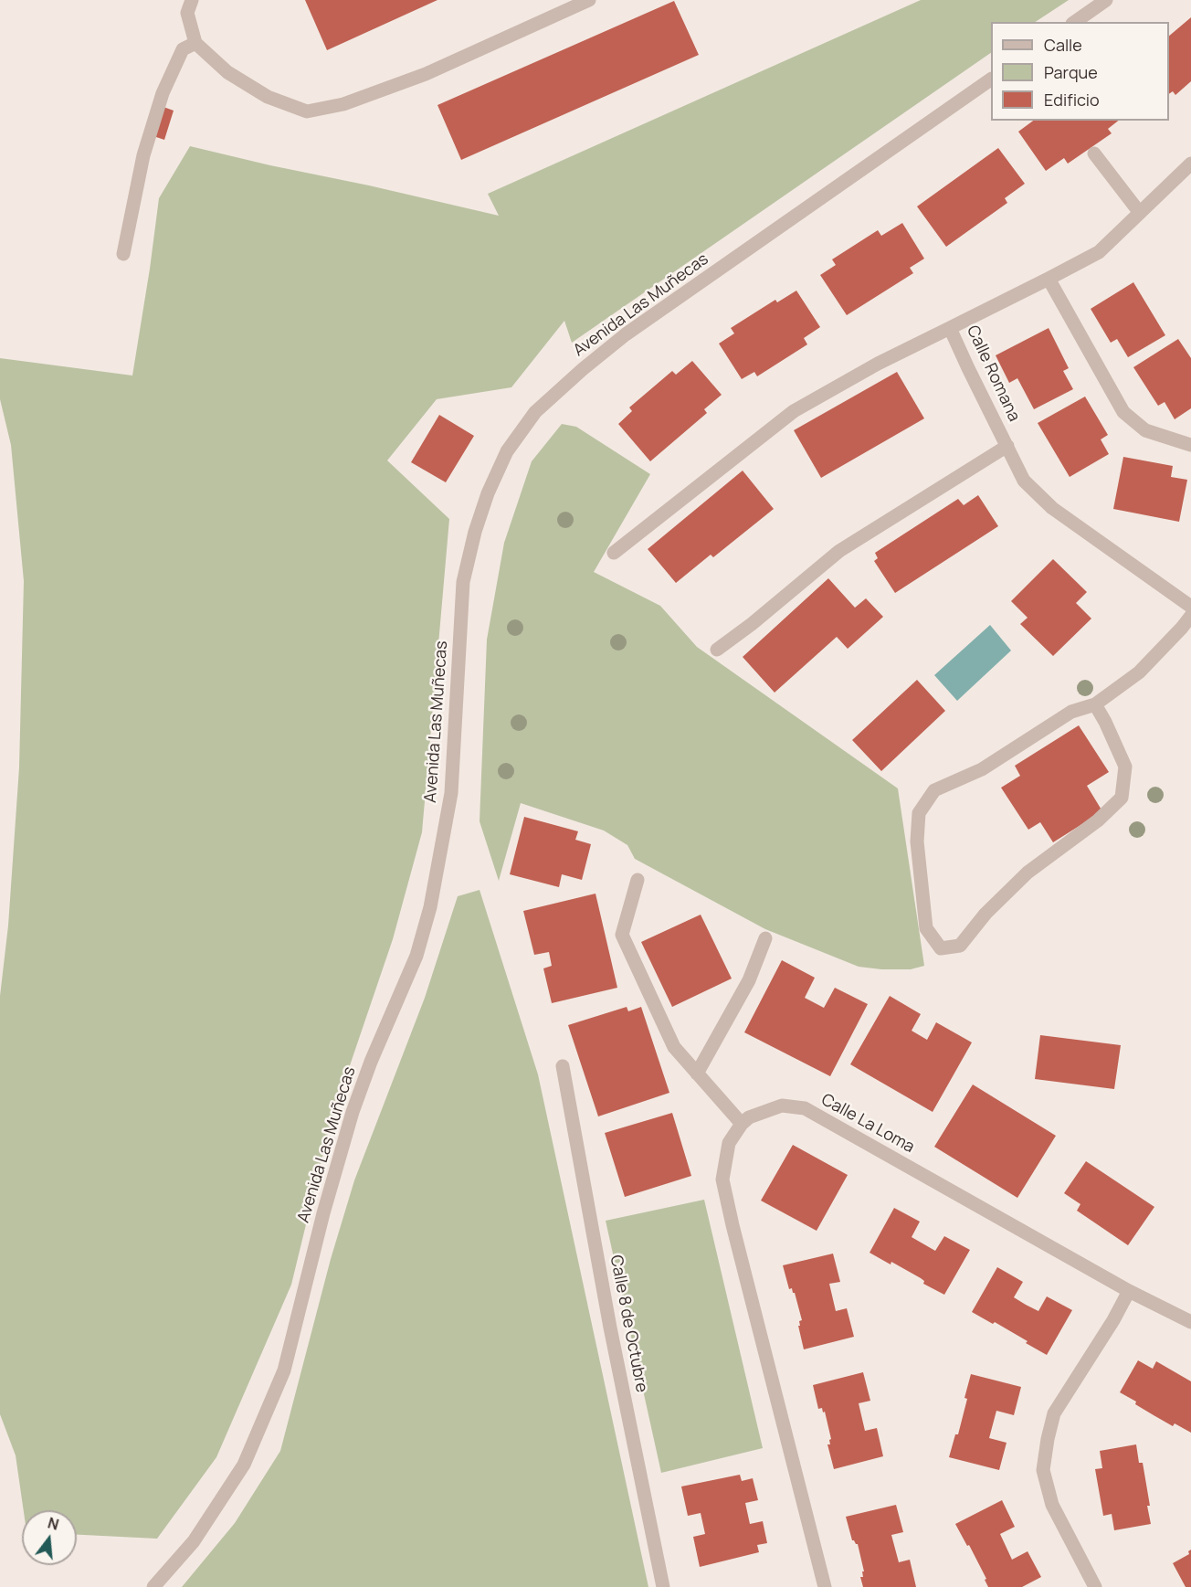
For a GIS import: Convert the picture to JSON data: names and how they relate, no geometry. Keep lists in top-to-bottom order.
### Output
{
  "streets": {
    "street": [
      "Avenida Las Muñecas",
      "Calle Romana",
      "Calle La Loma",
      "Calle 8 de Octubre"
    ]
  },
  "legend": ["Calle", "Parque", "Edificio"],
  "north": "top"
}
